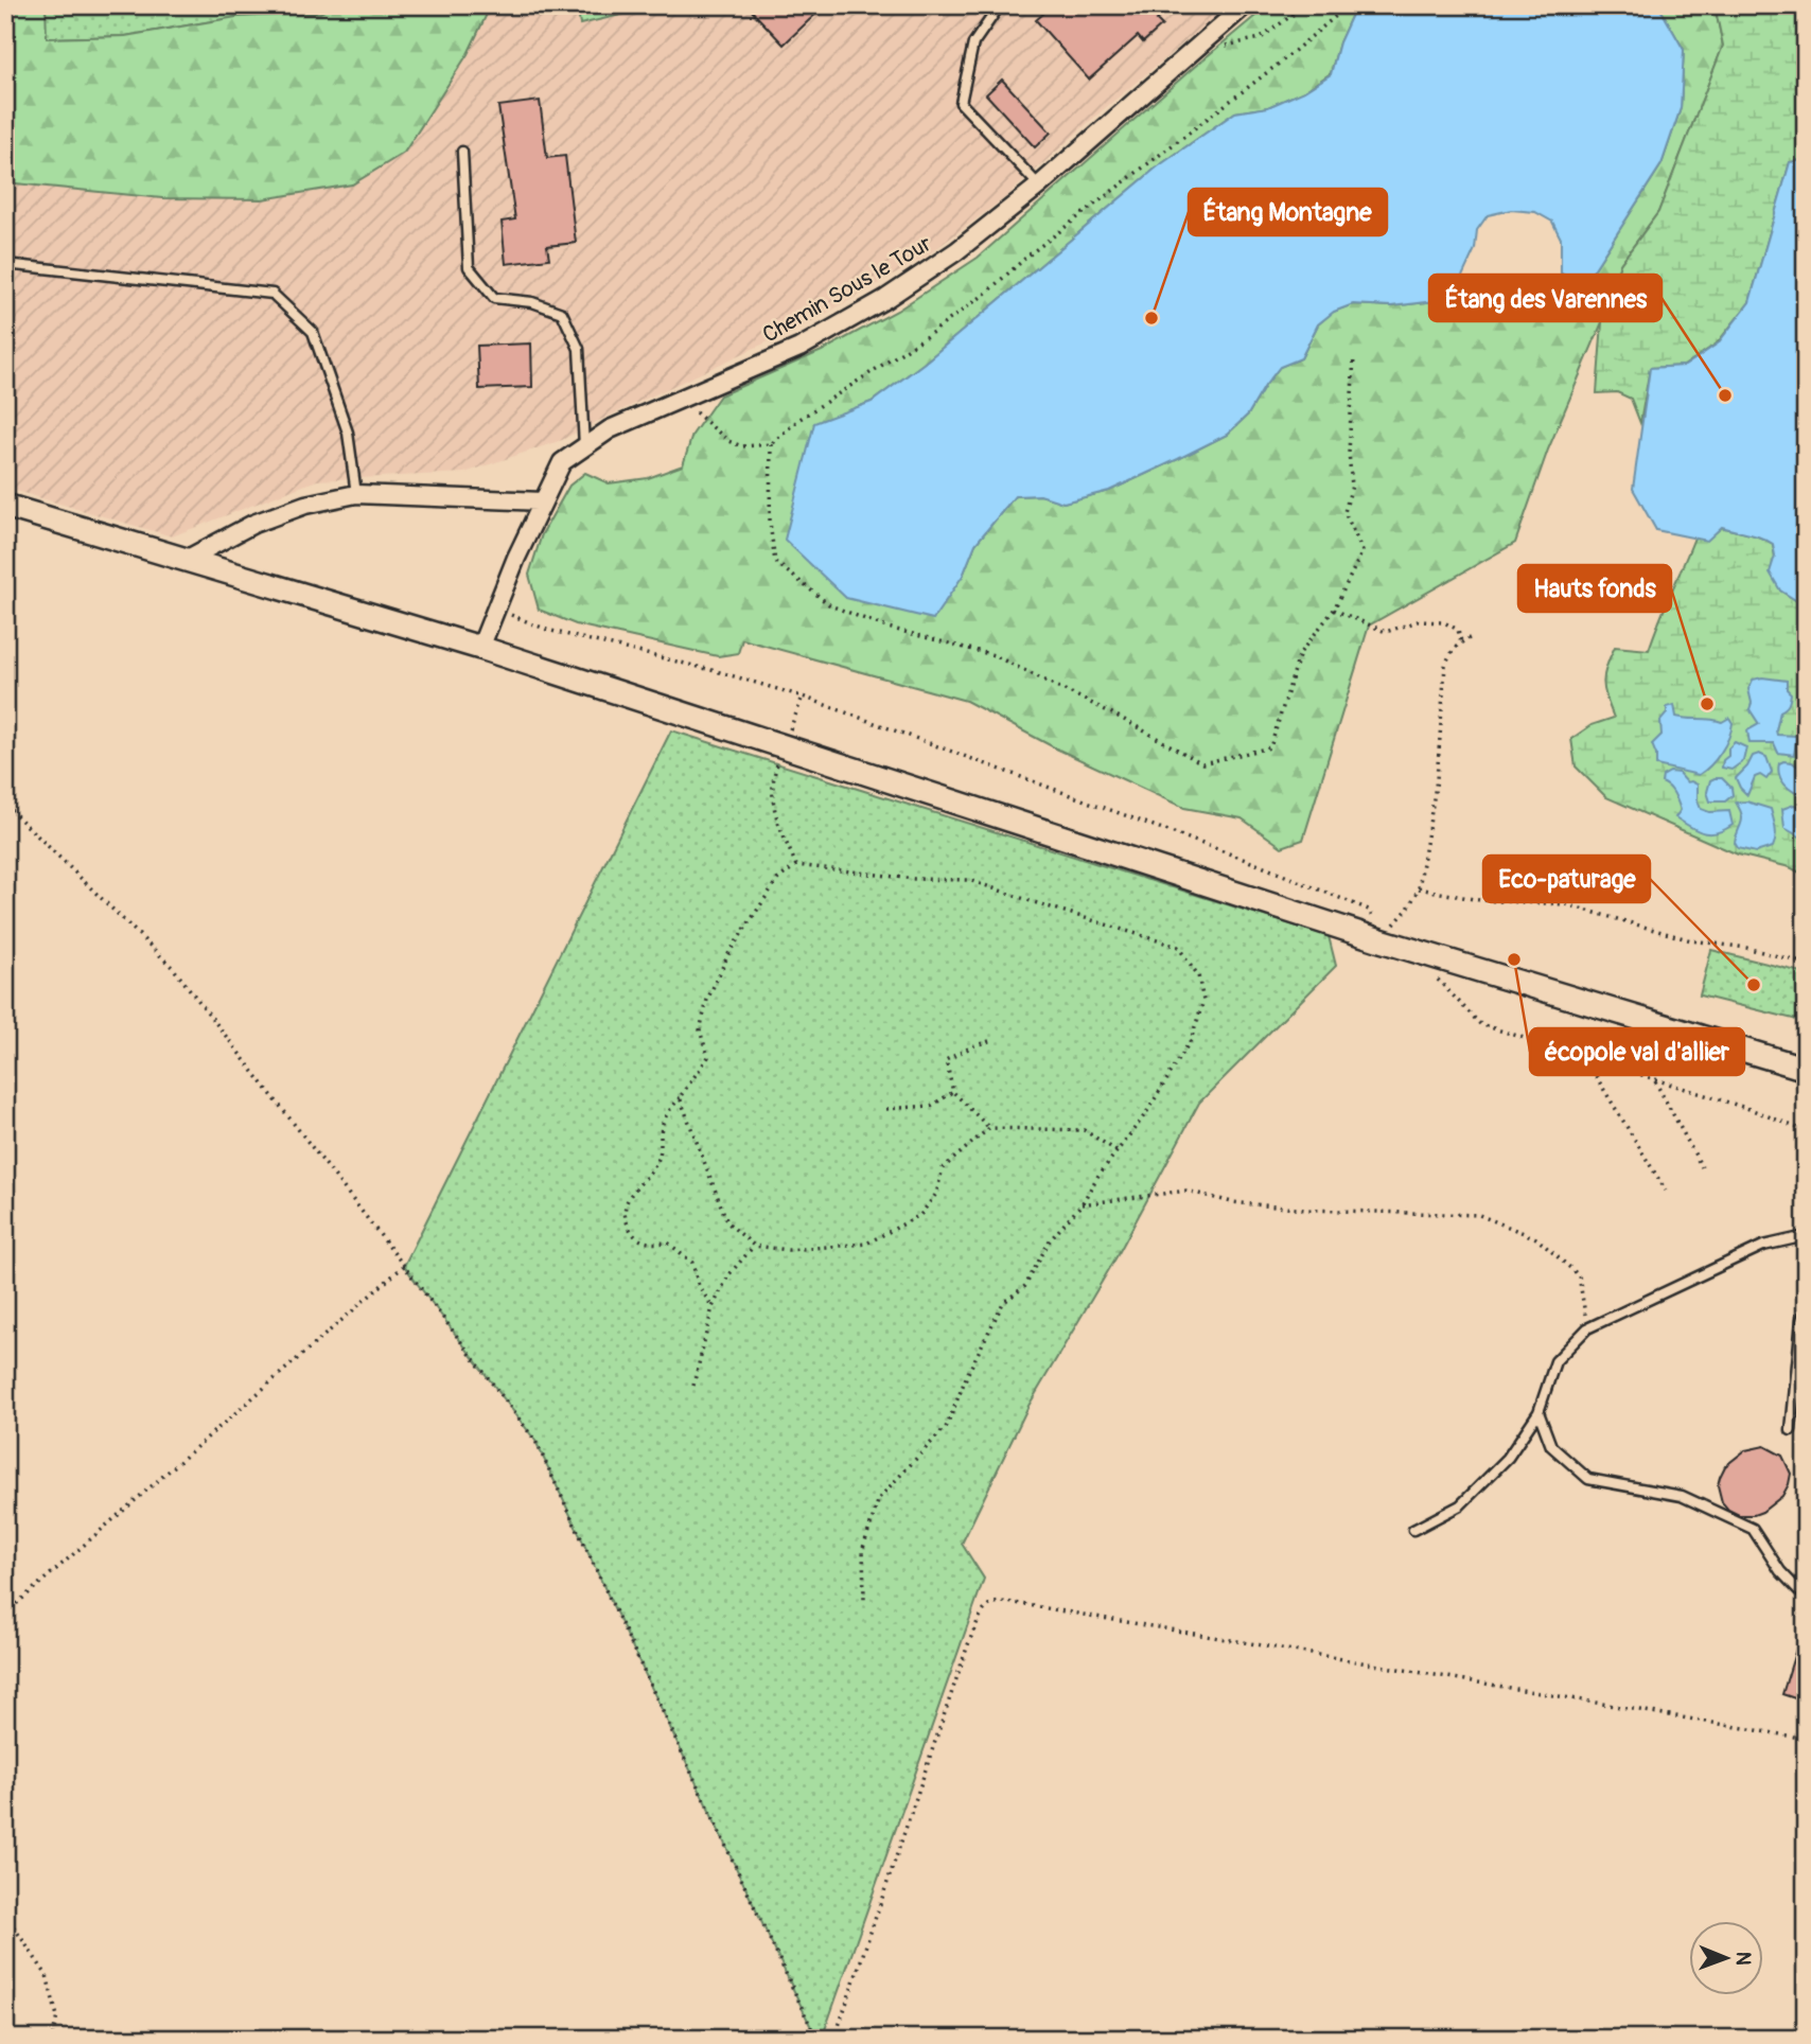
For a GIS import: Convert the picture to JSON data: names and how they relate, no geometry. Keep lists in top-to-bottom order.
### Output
{
  "streets": {
    "street": ["Chemin Sous le Tour"]
  },
  "places": [
    "Étang Montagne",
    "Étang des Varennes",
    "Hauts fonds",
    "écopole val d'allier",
    "Eco-paturage"
  ],
  "north": "right"
}
